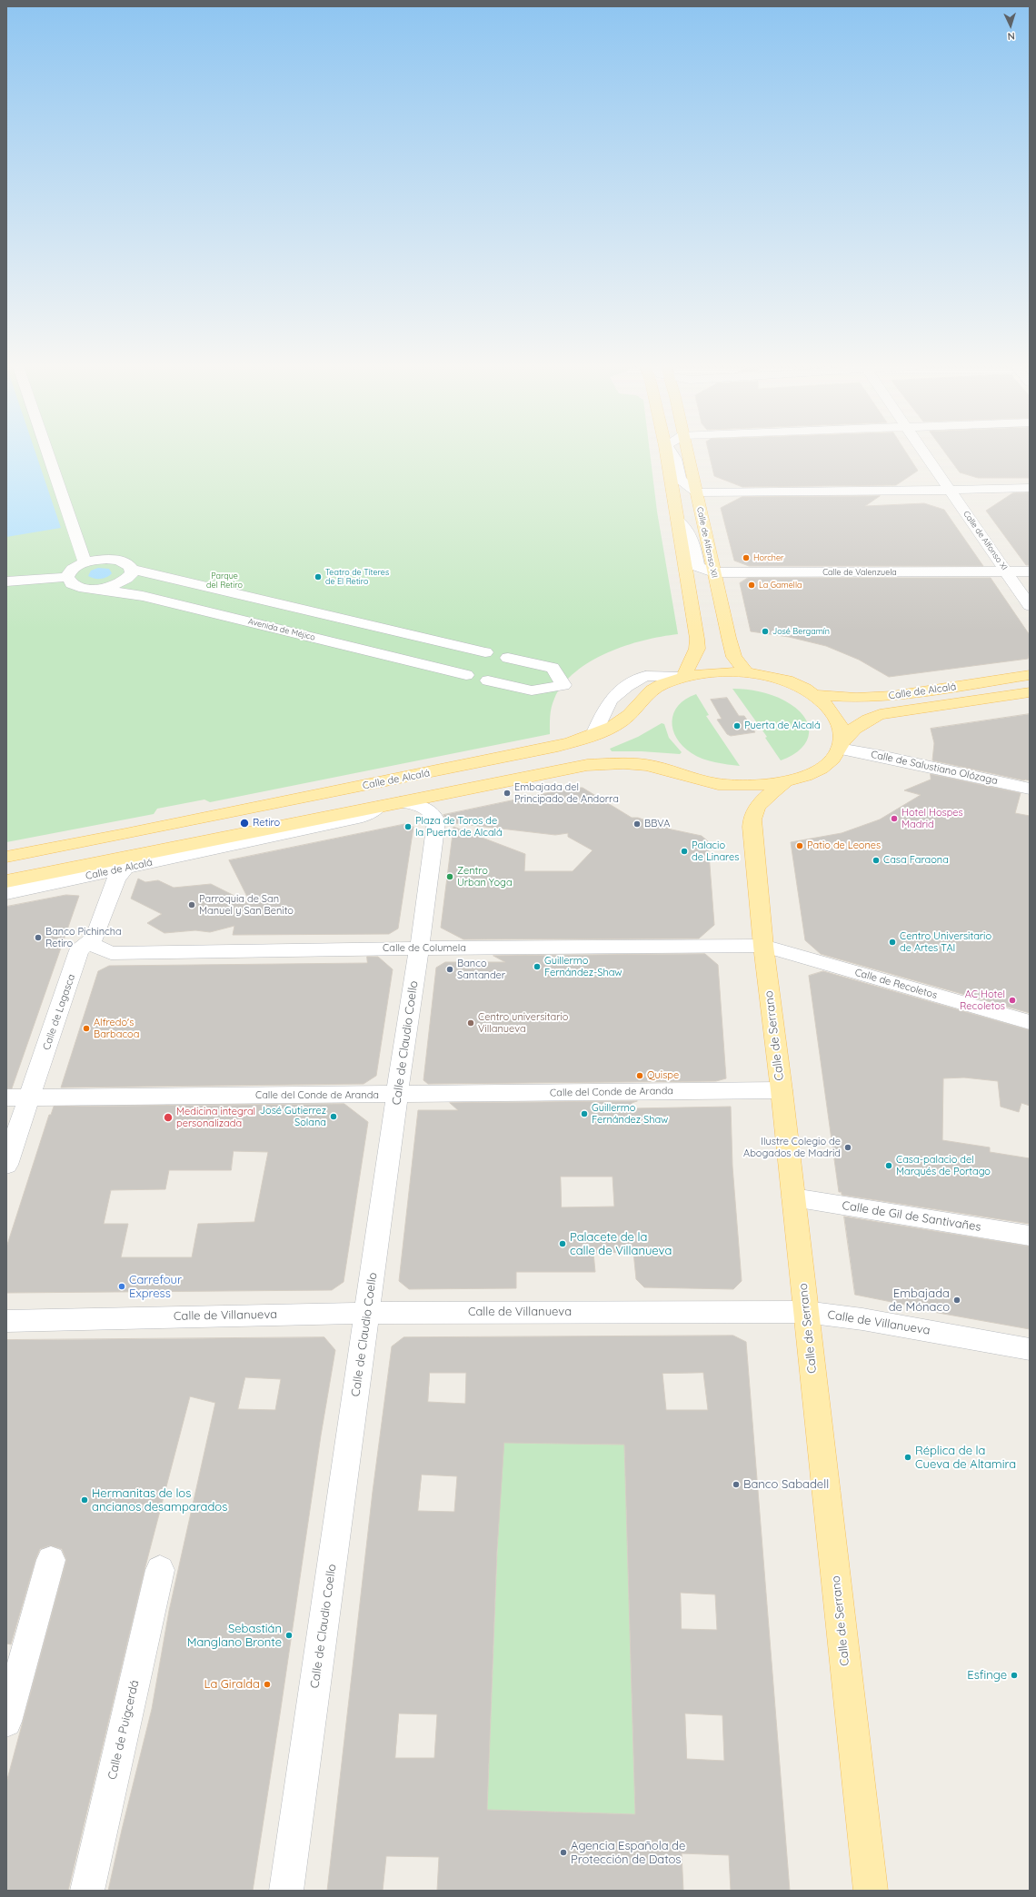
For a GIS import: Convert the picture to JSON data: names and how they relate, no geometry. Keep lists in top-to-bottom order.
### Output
{
  "streets": {
    "main road": ["Calle de Alfonso XII", "Calle de Alcalá", "Calle de Serrano"],
    "street": [
      "Calle de Alfonso XI",
      "Calle de Valenzuela",
      "Avenida de Méjico",
      "Calle de Salustiano Olózaga",
      "Calle de Columela",
      "Calle de Recoletos",
      "Calle de Lagasca",
      "Calle de Claudio Coello",
      "Calle del Conde de Aranda",
      "Calle de Gil de Santivañes",
      "Calle de Villanueva",
      "Calle de Puigcerdá"
    ]
  },
  "crossings": [
    ["Calle de Alfonso XI", "Calle de Valenzuela"],
    ["Calle de Alfonso XII", "Calle de Valenzuela"],
    ["Calle de Alfonso XII", "Calle de Alcalá"],
    ["Calle de Alcalá", "Calle de Salustiano Olózaga"],
    ["Calle de Alcalá", "Calle de Lagasca"],
    ["Calle de Alcalá", "Calle de Serrano"],
    ["Calle de Alcalá", "Calle de Claudio Coello"],
    ["Calle de Columela", "Calle de Recoletos"],
    ["Calle de Columela", "Calle de Lagasca"],
    ["Calle de Columela", "Calle de Serrano"],
    ["Calle de Columela", "Calle de Claudio Coello"],
    ["Calle de Recoletos", "Calle de Serrano"],
    ["Calle de Lagasca", "Calle del Conde de Aranda"],
    ["Calle de Serrano", "Calle del Conde de Aranda"],
    ["Calle de Serrano", "Calle de Gil de Santivañes"],
    ["Calle de Serrano", "Calle de Villanueva"],
    ["Calle de Claudio Coello", "Calle del Conde de Aranda"],
    ["Calle de Claudio Coello", "Calle de Villanueva"]
  ],
  "parks": ["Parque del Retiro"],
  "places": [
    "Horcher",
    "Teatro de Títeres de El Retiro",
    "La Gamella",
    "José Bergamín",
    "Puerta de Alcalá",
    "Embajada del Principado de Andorra",
    "Hotel Hospes Madrid",
    "Retiro",
    "BBVA",
    "Plaza de Toros de la Puerta de Alcalá",
    "Patio de Leones",
    "Palacio de Linares",
    "Casa Faraona",
    "Zentro Urban Yoga",
    "Parroquia de San Manuel y San Benito",
    "Banco Pichincha Retiro",
    "Centro Universitario de Artes TAI",
    "Guillermo Fernández-Shaw",
    "Banco Santander",
    "AC Hotel Recoletos",
    "Centro universitario Villanueva",
    "Alfredo's Barbacoa",
    "Quispe",
    "Guillermo Fernández Shaw",
    "José Gutierrez Solana",
    "Medicina integral personalizada",
    "Ilustre Colegio de Abogados de Madrid",
    "Casa-palacio del Marqués de Portago",
    "Palacete de la calle de Villanueva",
    "Carrefour Express",
    "Embajada de Mónaco",
    "Réplica de la Cueva de Altamira",
    "Banco Sabadell",
    "Hermanitas de los ancianos desamparados",
    "Sebastián Manglano Bronte",
    "Esfinge",
    "La Giralda",
    "Agencia Española de Protección de Datos"
  ],
  "north": "bottom"
}
